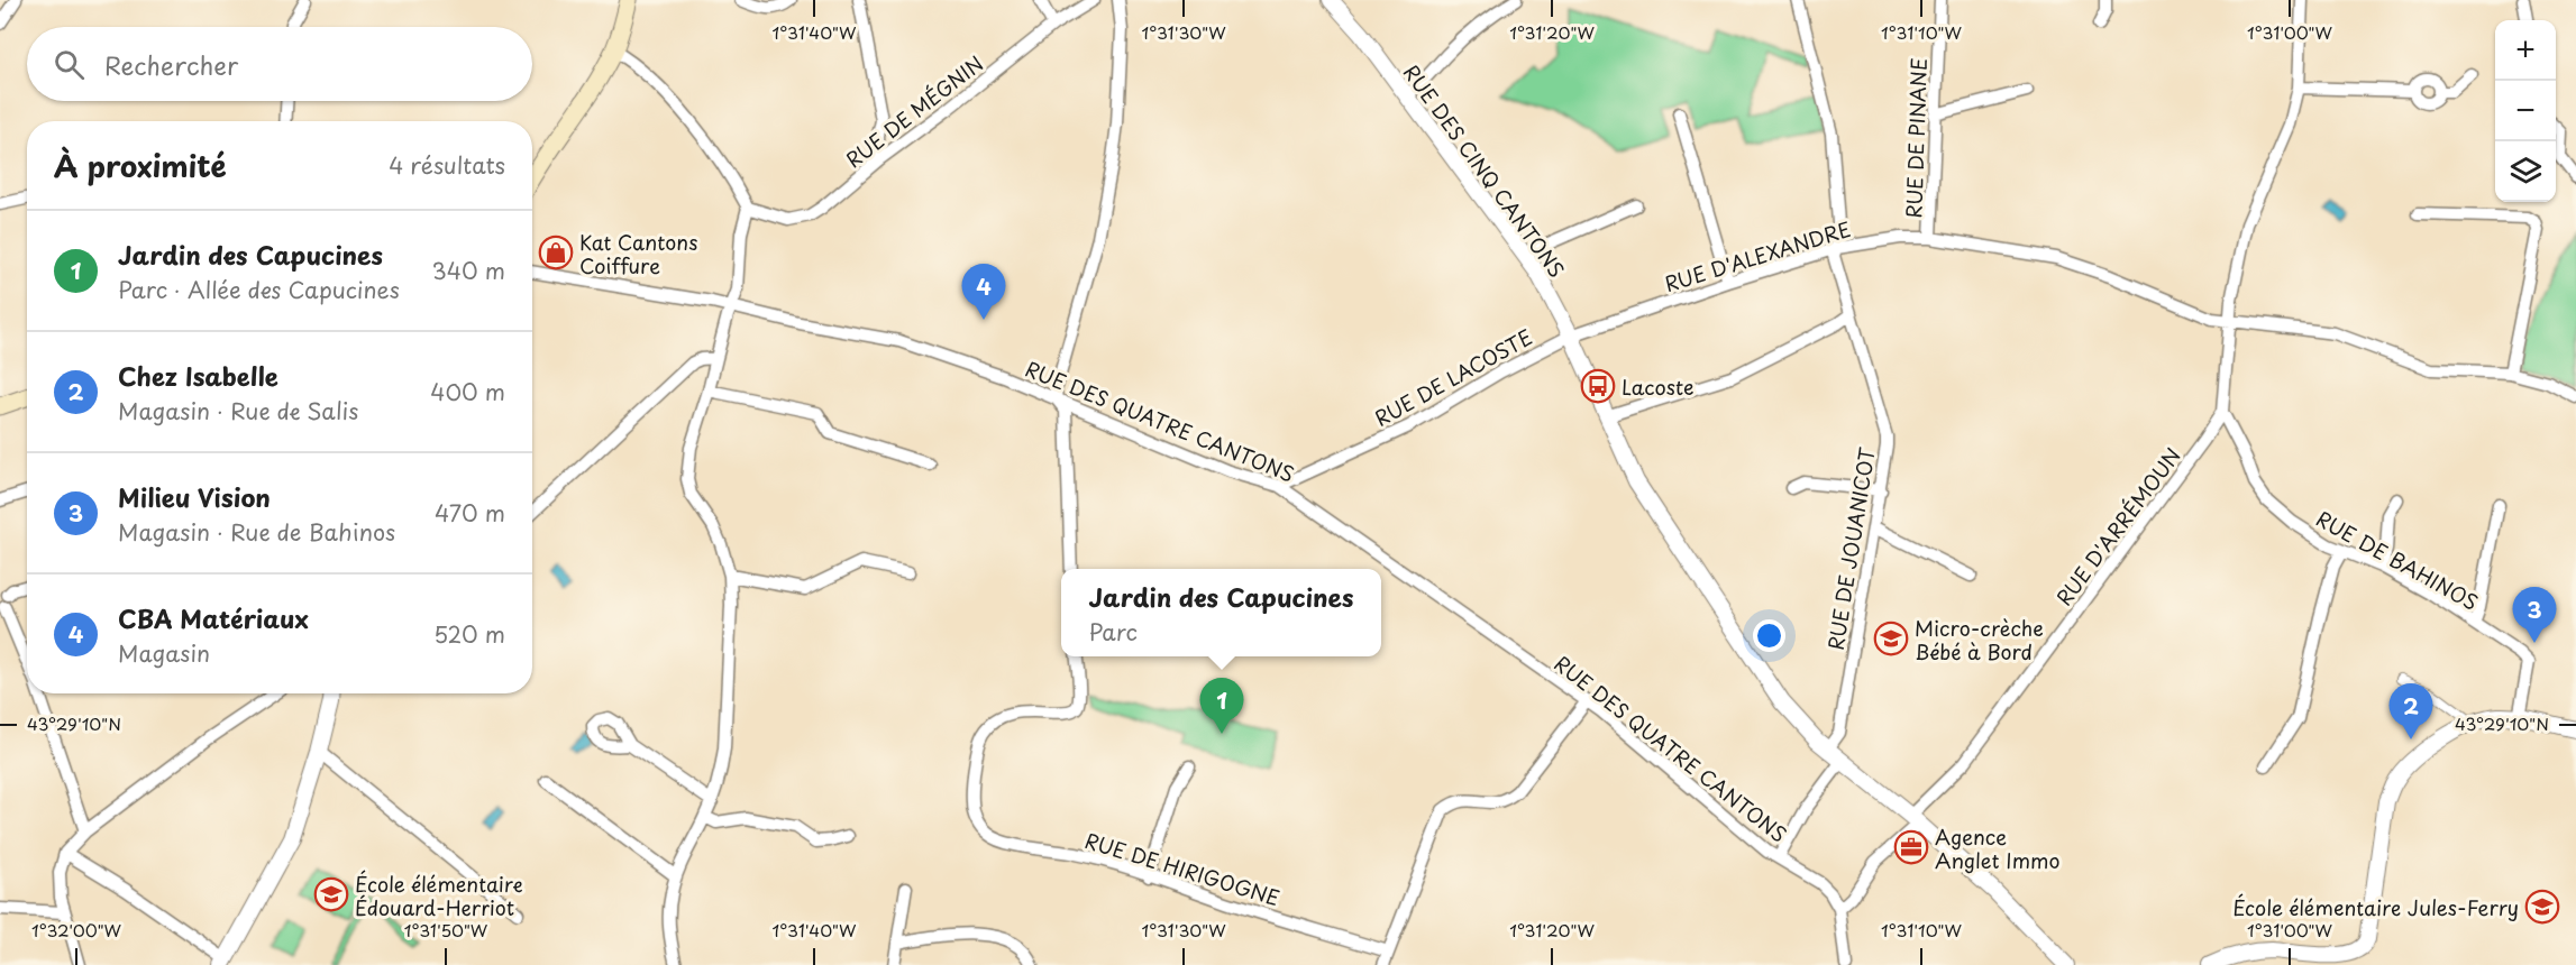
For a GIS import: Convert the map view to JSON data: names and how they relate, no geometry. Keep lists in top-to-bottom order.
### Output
{
  "streets": {
    "street": [
      "RUE DE MÉGNIN",
      "RUE DE PINANE",
      "RUE DES CINQ CANTONS",
      "RUE D'ALEXANDRE",
      "RUE DE LACOSTE",
      "RUE DES QUATRE CANTONS",
      "RUE D'ARRÉMOUN",
      "RUE DE JOUANICOT",
      "RUE DE BAHINOS",
      "RUE DE HIRIGOGNE"
    ]
  },
  "crossings": [
    ["RUE DE PINANE", "RUE D'ALEXANDRE"],
    ["RUE DES CINQ CANTONS", "RUE D'ALEXANDRE"],
    ["RUE DES CINQ CANTONS", "RUE DE LACOSTE"],
    ["RUE DES CINQ CANTONS", "RUE D'ARRÉMOUN"],
    ["RUE DES CINQ CANTONS", "RUE DE JOUANICOT"],
    ["RUE D'ALEXANDRE", "RUE DE LACOSTE"],
    ["RUE D'ALEXANDRE", "RUE DE JOUANICOT"],
    ["RUE DE LACOSTE", "RUE DES QUATRE CANTONS"],
    ["RUE DES QUATRE CANTONS", "RUE D'ARRÉMOUN"],
    ["RUE D'ARRÉMOUN", "RUE DE BAHINOS"]
  ],
  "places": {
    "shop": ["Kat Cantons Coiffure"],
    "bus stop": ["Lacoste"],
    "school or university": ["Micro-crèche Bébé à Bord", "École élémentaire Édouard-Herriot", "École élémentaire Jules-Ferry"],
    "office": ["Agence Anglet Immo"]
  },
  "page": {
    "map_buttons": ["+", "−"],
    "search": "Rechercher",
    "heading": ["À proximité", "4 résultats"],
    "list": [
      {
        "mark": "1",
        "name": "Jardin des Capucines",
        "note": "Parc · Allée des Capucines",
        "value": "340 m"
      },
      {
        "mark": "2",
        "name": "Chez Isabelle",
        "note": "Magasin · Rue de Salis",
        "value": "400 m"
      },
      {
        "mark": "3",
        "name": "Milieu Vision",
        "note": "Magasin · Rue de Bahinos",
        "value": "470 m"
      },
      {
        "mark": "4",
        "name": "CBA Matériaux",
        "note": "Magasin",
        "value": "520 m"
      }
    ],
    "pins": [
      "4",
      "3",
      "1",
      "2"
    ],
    "popup": ["Jardin des Capucines", "Parc"]
  },
  "coordinates": [
    "1°31'40\"W",
    "1°31'30\"W",
    "1°31'20\"W",
    "1°31'10\"W",
    "1°31'00\"W",
    "43°29'10\"N",
    "1°32'00\"W",
    "1°31'50\"W"
  ]
}
